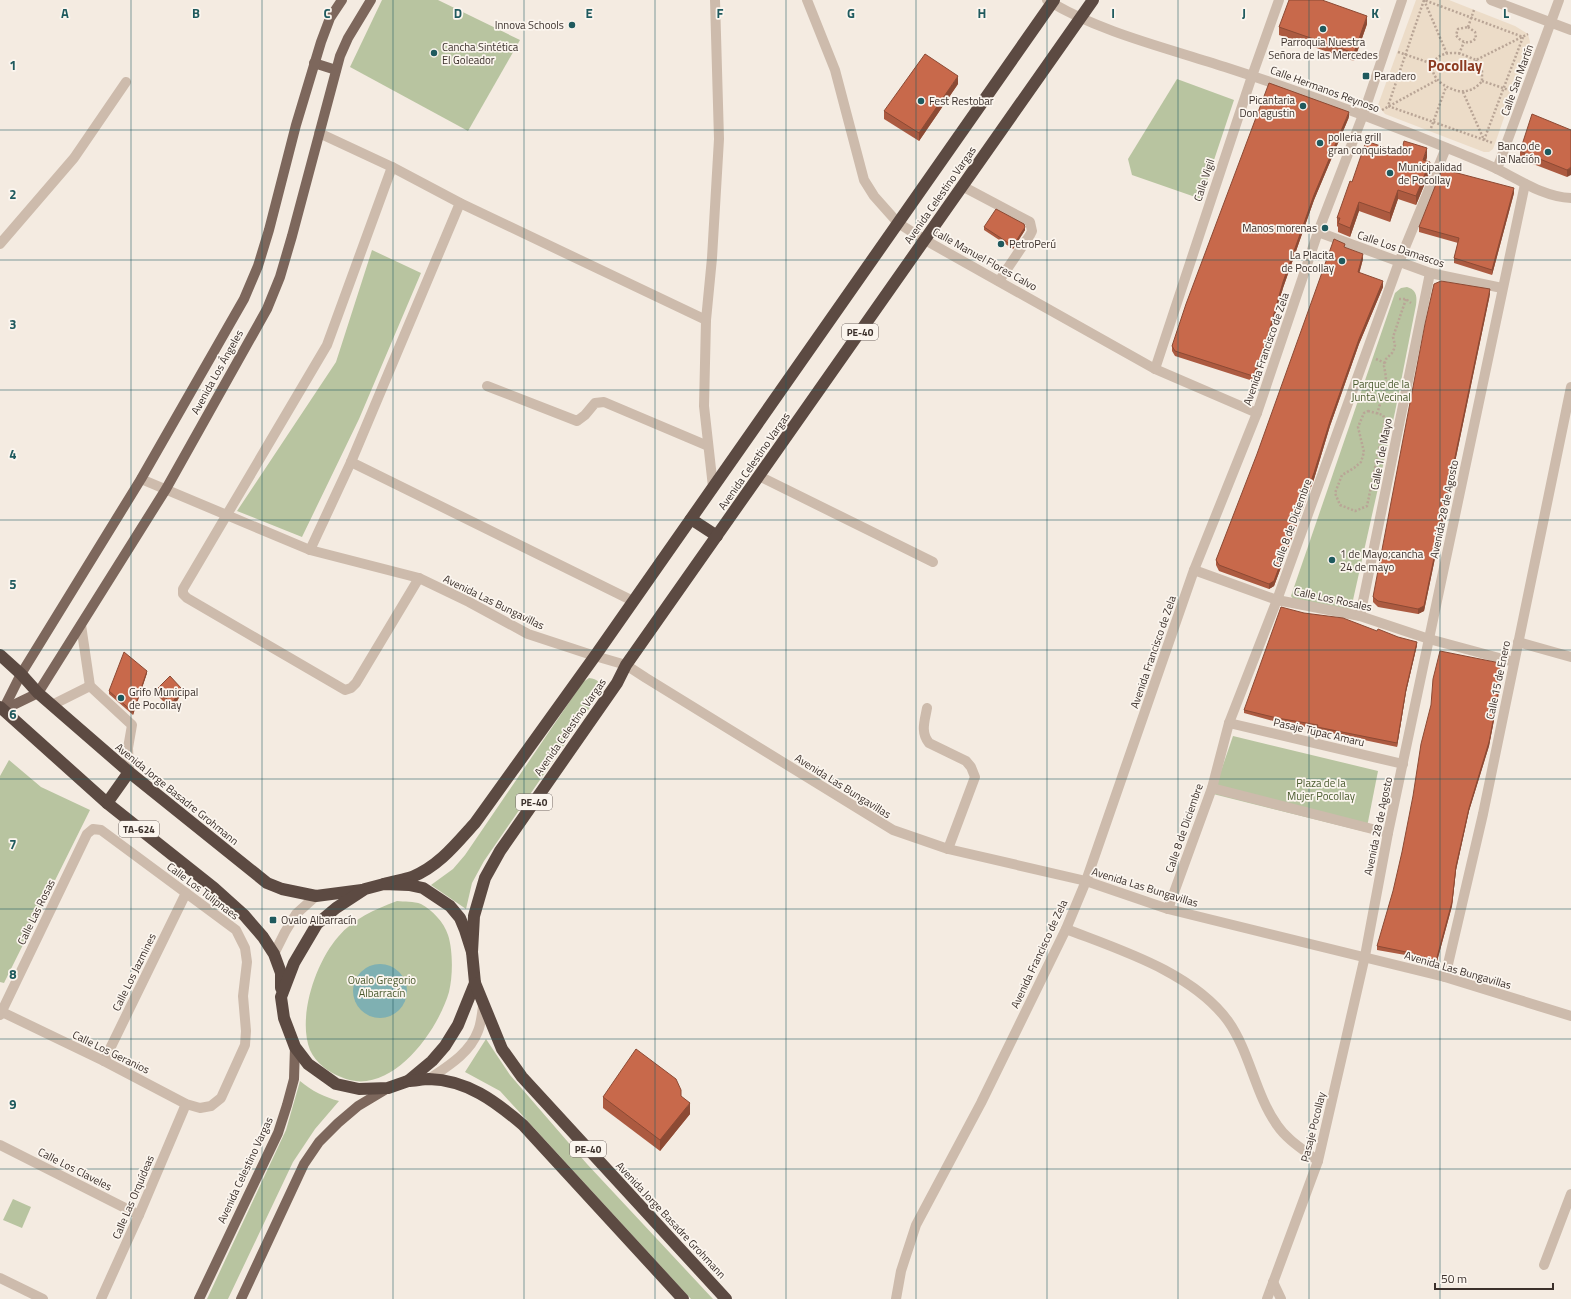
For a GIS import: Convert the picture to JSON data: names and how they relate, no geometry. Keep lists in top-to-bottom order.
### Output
{
  "streets": {
    "highway": [
      "Avenida Celestino Vargas",
      "PE-40",
      "Avenida Jorge Basadre Grohmann",
      "TA-624"
    ],
    "main road": ["Avenida Los Ángeles"],
    "street": [
      "Calle San Martín",
      "Calle Hermanos Reynoso",
      "Calle Vigil",
      "Calle Los Damascos",
      "Calle Manuel Flores Calvo",
      "Avenida Francisco de Zela",
      "Calle 1 de Mayo",
      "Avenida 28 de Agosto",
      "Calle 8 de Diciembre",
      "Calle Los Rosales",
      "Avenida Las Bungavillas",
      "Calle 15 de Enero",
      "Pasaje Túpac Amaru",
      "Calle Los Tulipnaes",
      "Calle Las Rosas",
      "Calle Los Jazmines",
      "Calle Los Geranios",
      "Pasaje Pocollay",
      "Calle Los Claveles",
      "Calle Las Orquídeas"
    ]
  },
  "crossings": [
    ["Calle San Martín", "Calle Hermanos Reynoso"],
    ["Calle Hermanos Reynoso", "Calle Vigil"],
    ["Calle Hermanos Reynoso", "Avenida Celestino Vargas"],
    ["Calle Hermanos Reynoso", "Avenida Francisco de Zela"],
    ["Calle Hermanos Reynoso", "Avenida 28 de Agosto"],
    ["Calle Hermanos Reynoso", "Calle 8 de Diciembre"],
    ["Calle Vigil", "Calle Manuel Flores Calvo"],
    ["Avenida Celestino Vargas", "Calle Manuel Flores Calvo"],
    ["Avenida Celestino Vargas", "Avenida Las Bungavillas"],
    ["Avenida Celestino Vargas", "Avenida Jorge Basadre Grohmann"],
    ["Calle Los Damascos", "Avenida Francisco de Zela"],
    ["Calle Los Damascos", "Calle 1 de Mayo"],
    ["Calle Los Damascos", "Avenida 28 de Agosto"],
    ["Calle Los Damascos", "Calle 8 de Diciembre"],
    ["Calle Manuel Flores Calvo", "Avenida Francisco de Zela"],
    ["Avenida Francisco de Zela", "Calle Los Rosales"],
    ["Avenida Francisco de Zela", "Avenida Las Bungavillas"],
    ["Avenida Los Ángeles", "Avenida Las Bungavillas"],
    ["Avenida Los Ángeles", "Avenida Jorge Basadre Grohmann"],
    ["Avenida Los Ángeles", "TA-624"],
    ["Calle 1 de Mayo", "Calle Los Rosales"],
    ["Avenida 28 de Agosto", "Calle Los Rosales"],
    ["Avenida 28 de Agosto", "Avenida Las Bungavillas"],
    ["Avenida 28 de Agosto", "Pasaje Túpac Amaru"],
    ["Avenida 28 de Agosto", "Pasaje Pocollay"],
    ["Calle 8 de Diciembre", "Calle Los Rosales"],
    ["Calle 8 de Diciembre", "Avenida Las Bungavillas"],
    ["Calle 8 de Diciembre", "Pasaje Túpac Amaru"],
    ["Calle Los Rosales", "Calle 15 de Enero"],
    ["Avenida Las Bungavillas", "Calle 15 de Enero"],
    ["Avenida Las Bungavillas", "Pasaje Pocollay"],
    ["Calle Los Tulipnaes", "Calle Las Rosas"],
    ["Calle Los Tulipnaes", "Calle Los Jazmines"],
    ["Calle Los Tulipnaes", "Calle Los Geranios"],
    ["Calle Las Rosas", "Calle Los Geranios"],
    ["Calle Los Jazmines", "Calle Los Geranios"],
    ["Calle Los Geranios", "Calle Las Orquídeas"],
    ["Calle Los Claveles", "Calle Las Orquídeas"]
  ],
  "districts": ["Pocollay"],
  "parks": ["Parque de la Junta Vecinal", "Plaza de la Mujer Pocollay", "Ovalo Gregorio Albarracín"],
  "places": {
    "other": [
      "Innova Schools",
      "Parroquia Nuestra Señora de las Mercedes",
      "Cancha Sintética El Goleador",
      "Fest Restobar",
      "Picantaria Don agustin",
      "polleria grill gran conquistador",
      "Banco de la Nación",
      "Municipalidad de Pocollay",
      "Manos morenas",
      "PetroPerú",
      "La Placita de Pocollay",
      "1 de Mayo;cancha 24 de mayo",
      "Grifo Municipal de Pocollay"
    ],
    "transit": ["Paradero", "Ovalo Albarracín"]
  },
  "scale_bar": "50 m",
  "grid": {
    "columns": [
      "A",
      "B",
      "C",
      "D",
      "E",
      "F",
      "G",
      "H",
      "I",
      "J",
      "K",
      "L"
    ],
    "rows": [
      "1",
      "2",
      "3",
      "4",
      "5",
      "6",
      "7",
      "8",
      "9"
    ]
  }
}
